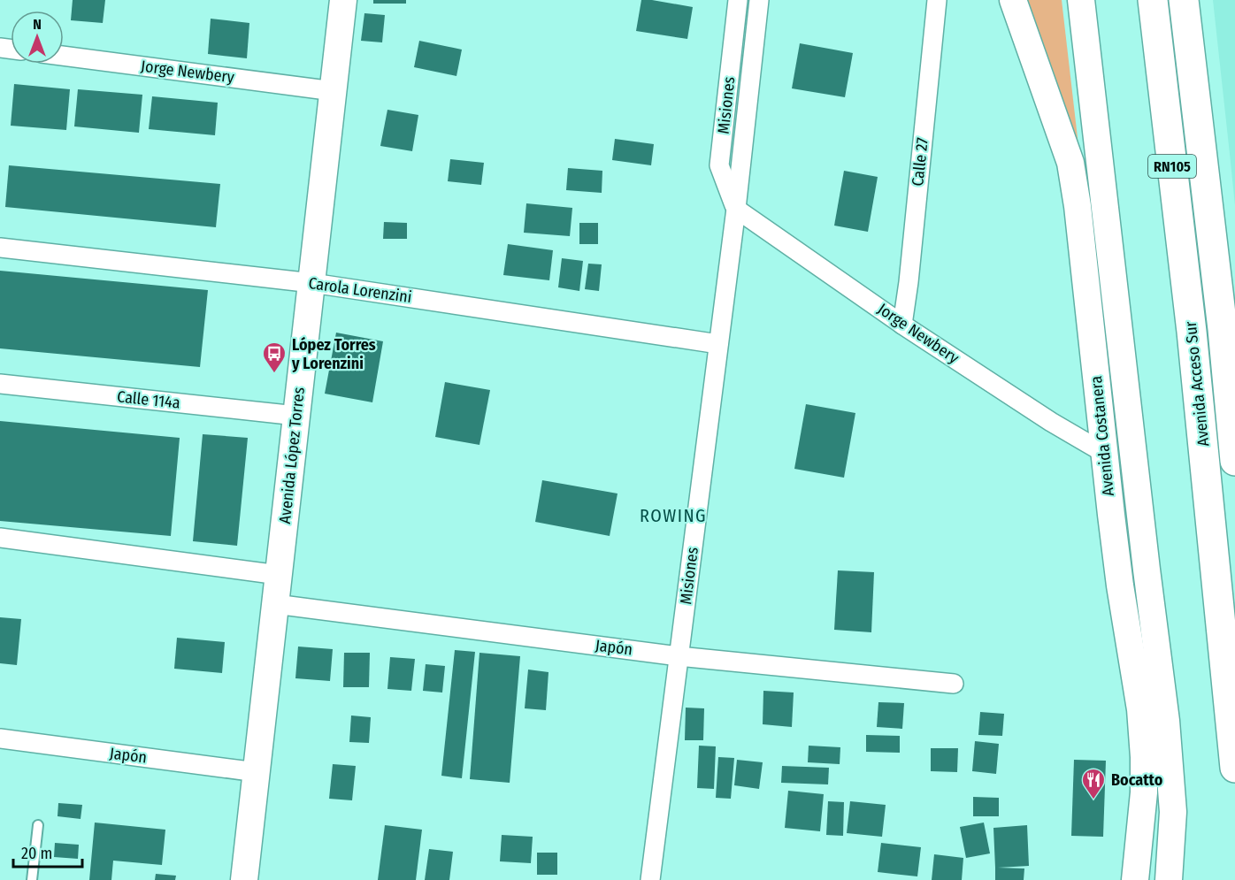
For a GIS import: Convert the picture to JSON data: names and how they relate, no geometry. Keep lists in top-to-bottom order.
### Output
{
  "streets": {
    "highway": ["RN105", "Avenida Acceso Sur"],
    "main road": ["Avenida Costanera", "Avenida López Torres"],
    "street": [
      "Jorge Newbery",
      "Misiones",
      "Calle 27",
      "Carola Lorenzini",
      "Calle 114a",
      "Japón"
    ]
  },
  "crossings": [
    ["Jorge Newbery", "Misiones"],
    ["Jorge Newbery", "Calle 27"],
    ["Jorge Newbery", "Avenida Costanera"],
    ["Jorge Newbery", "Avenida López Torres"],
    ["Misiones", "Carola Lorenzini"],
    ["Misiones", "Japón"],
    ["Carola Lorenzini", "Avenida López Torres"],
    ["Calle 114a", "Avenida López Torres"],
    ["Avenida López Torres", "Japón"]
  ],
  "districts": ["ROWING"],
  "places": {
    "bus stop": ["López Torres y Lorenzini"],
    "restaurant": ["Bocatto"]
  },
  "scale_bar": "20 m",
  "north": "top"
}
